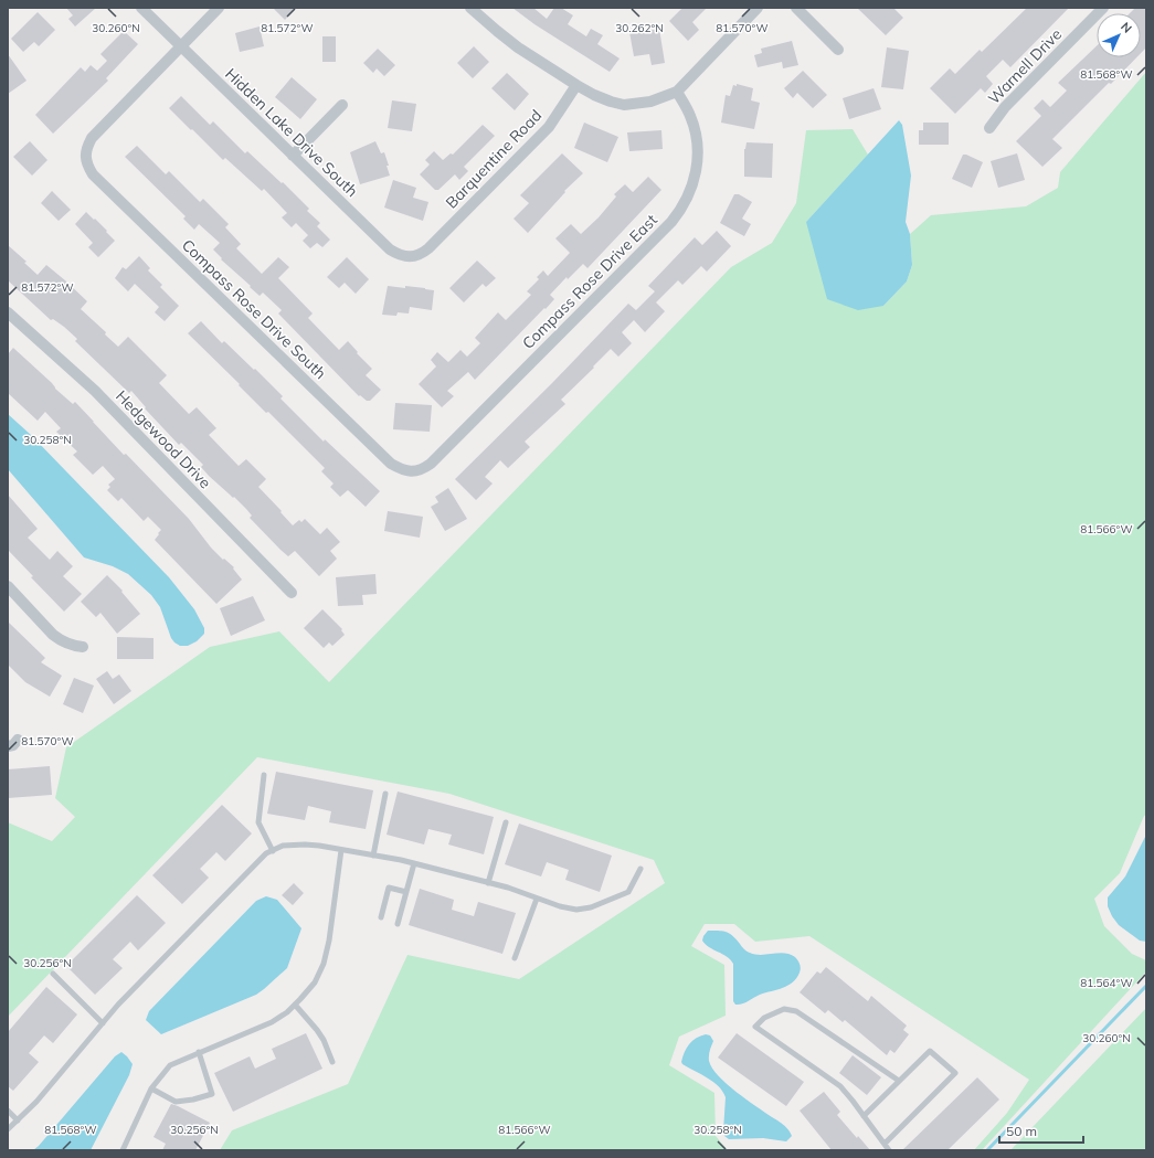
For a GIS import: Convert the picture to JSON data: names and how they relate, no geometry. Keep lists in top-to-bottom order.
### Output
{
  "streets": {
    "street": [
      "Warnell Drive",
      "Hidden Lake Drive South",
      "Barquentine Road",
      "Compass Rose Drive East",
      "Compass Rose Drive South",
      "Hedgewood Drive"
    ]
  },
  "crossings": [
    ["Hidden Lake Drive South", "Barquentine Road"],
    ["Hidden Lake Drive South", "Compass Rose Drive South"],
    ["Compass Rose Drive East", "Compass Rose Drive South"]
  ],
  "scale_bar": "50 m",
  "north": "top right",
  "coordinates": [
    "30.260°N",
    "81.572°W",
    "30.262°N",
    "81.570°W",
    "81.568°W",
    "30.258°N",
    "81.566°W",
    "30.256°N",
    "81.564°W"
  ]
}
